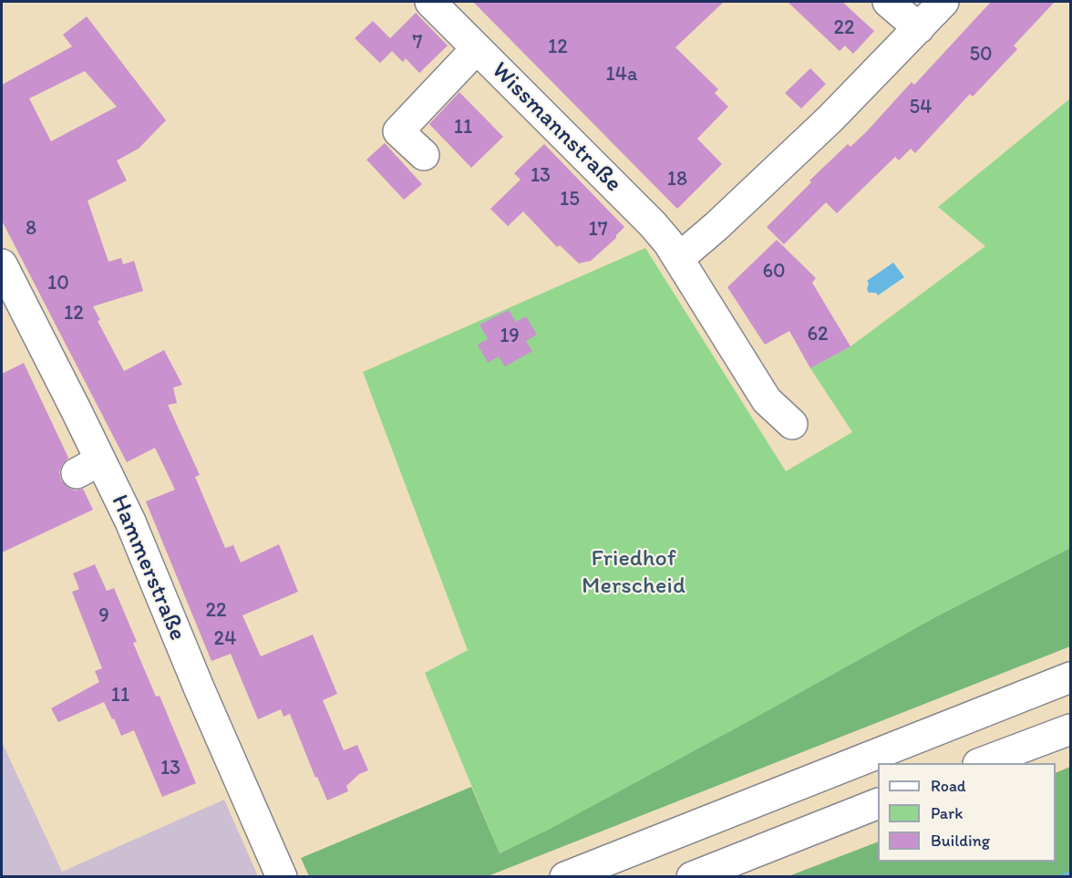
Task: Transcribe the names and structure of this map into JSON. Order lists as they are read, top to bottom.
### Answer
{
  "streets": {
    "main road": ["Wissmannstraße", "Hammerstraße"]
  },
  "parks": ["Friedhof Merscheid"],
  "house_numbers": [
    "22",
    "7",
    "12",
    "50",
    "14a",
    "54",
    "11",
    "13",
    "18",
    "15",
    "8",
    "17",
    "60",
    "10",
    "12",
    "62",
    "19",
    "22",
    "9",
    "24",
    "11",
    "13"
  ],
  "legend": ["Road", "Park", "Building"]
}
